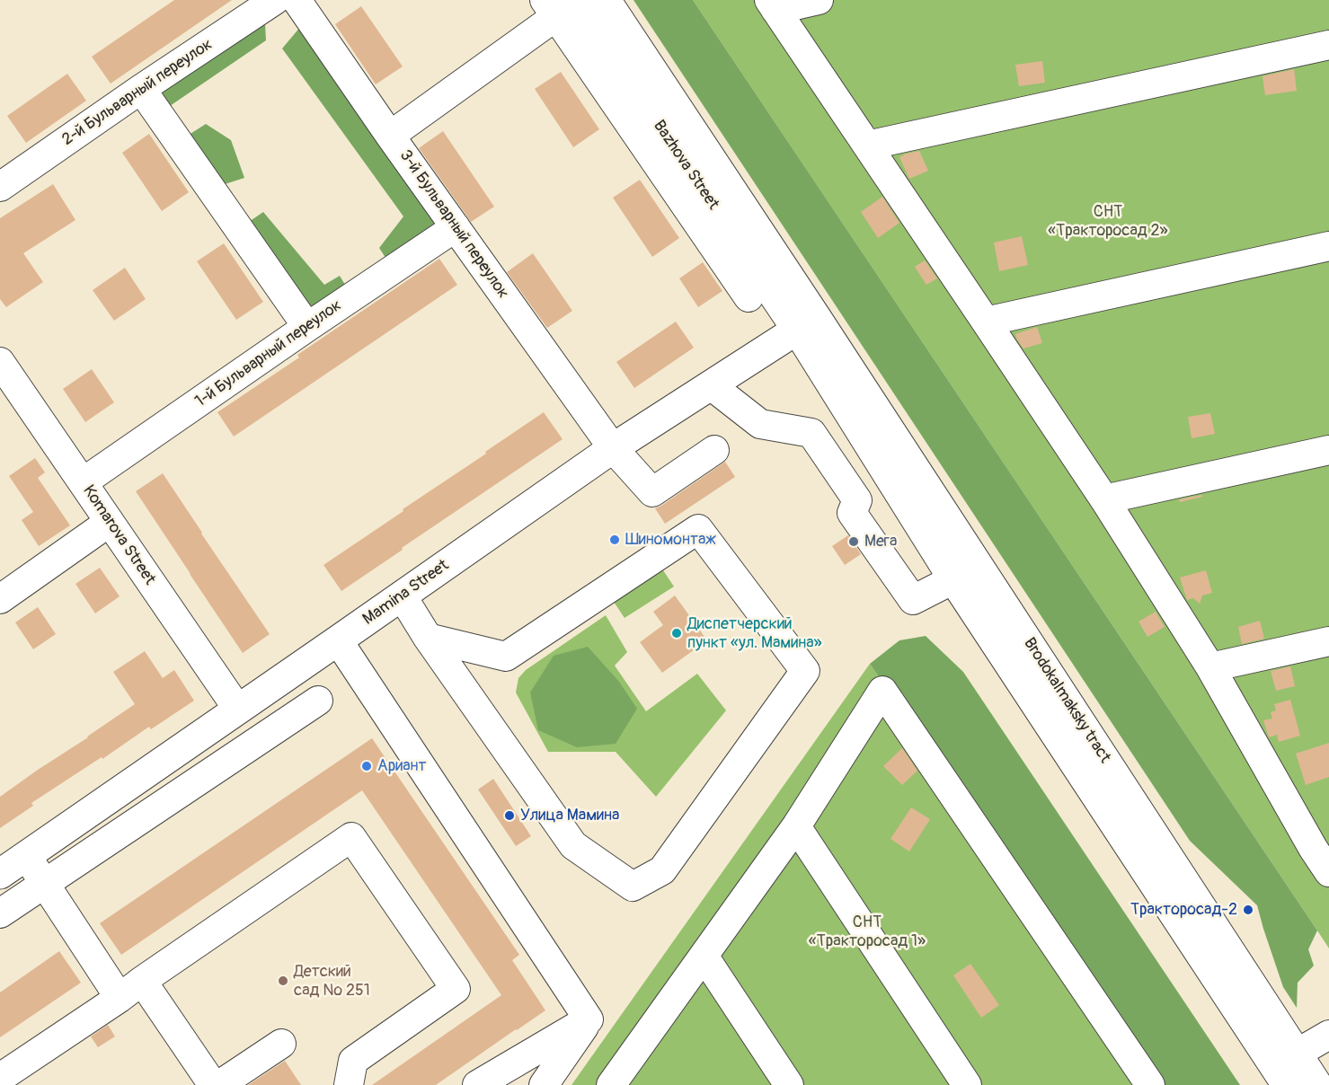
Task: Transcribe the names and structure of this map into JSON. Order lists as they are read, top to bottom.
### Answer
{
  "streets": {
    "main road": ["Bazhova Street", "Mamina Street", "Brodokalmaksky tract"],
    "street": [
      "2-й Бульварный переулок",
      "3-й Бульварный переулок",
      "1-й Бульварный переулок",
      "Komarova Street"
    ]
  },
  "crossings": [
    ["Bazhova Street", "Mamina Street"],
    ["Bazhova Street", "Brodokalmaksky tract"],
    ["3-й Бульварный переулок", "1-й Бульварный переулок"],
    ["3-й Бульварный переулок", "Mamina Street"],
    ["1-й Бульварный переулок", "Komarova Street"],
    ["Komarova Street", "Mamina Street"],
    ["Mamina Street", "Brodokalmaksky tract"]
  ],
  "parks": ["СНТ «Тракторосад 2»", "СНТ «Тракторосад 1»"],
  "places": [
    "Шиномонтаж",
    "Мега",
    "Диспетчерский пункт «ул. Мамина»",
    "Ариант",
    "Улица Мамина",
    "Тракторосад-2",
    "Детский сад № 251"
  ]
}
